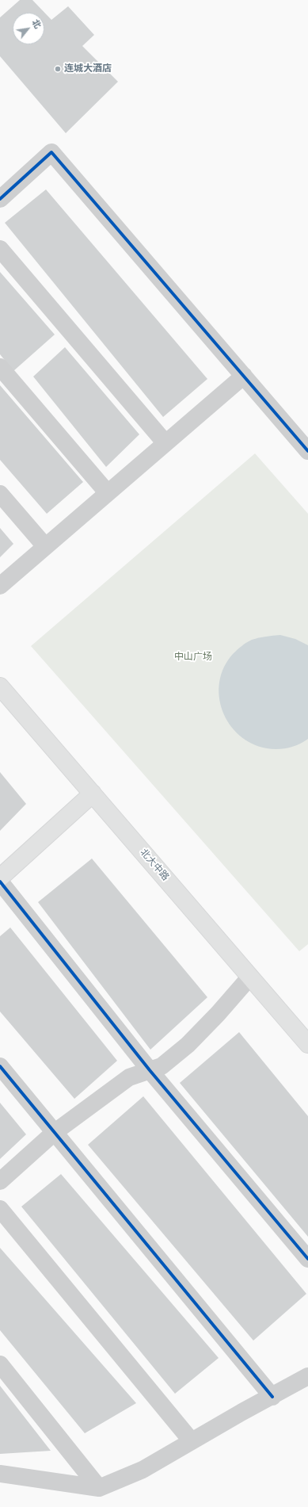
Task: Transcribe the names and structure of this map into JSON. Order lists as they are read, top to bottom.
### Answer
{
  "streets": {
    "main road": ["北大中路"]
  },
  "parks": ["中山广场"],
  "places": ["连城大酒店"],
  "north": "top right"
}
